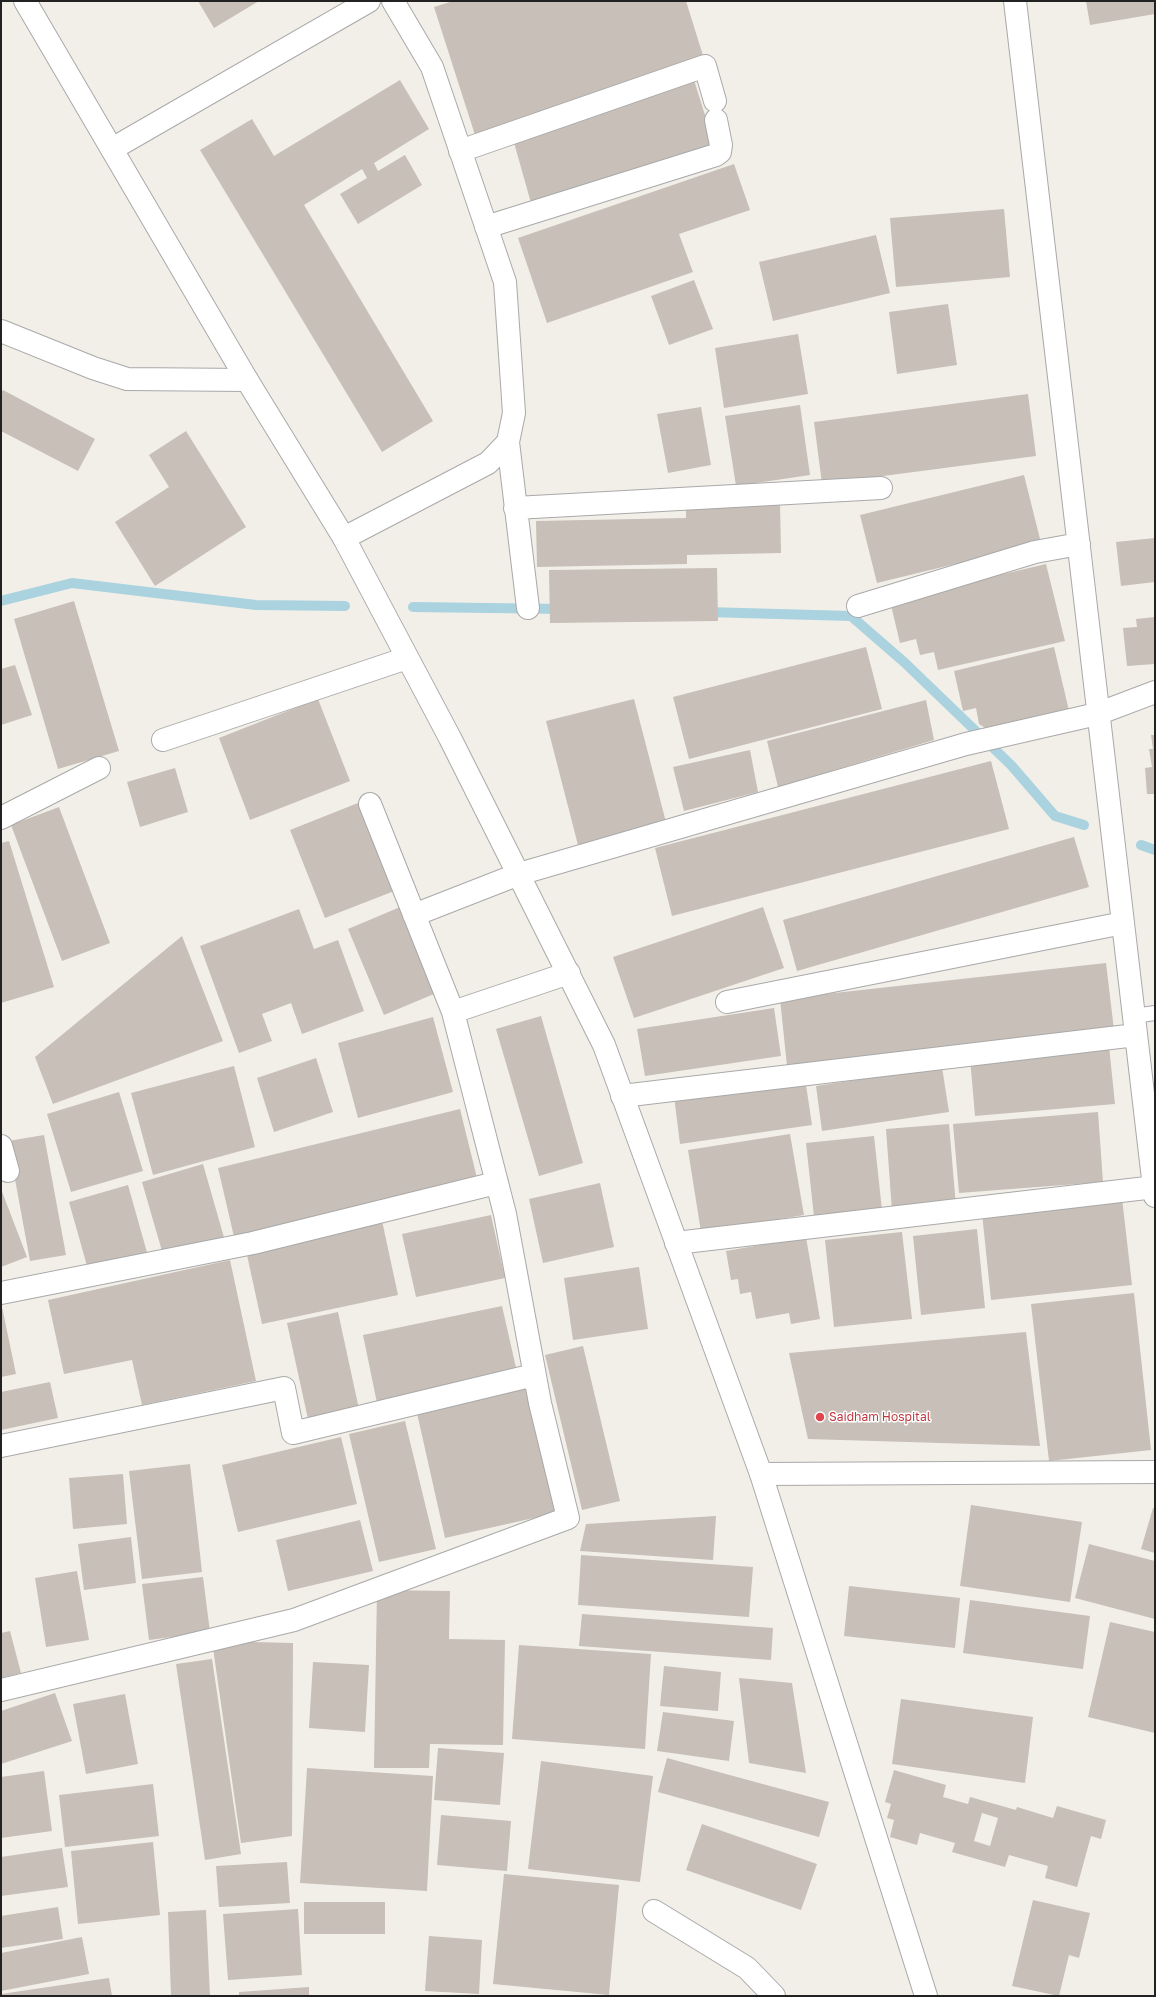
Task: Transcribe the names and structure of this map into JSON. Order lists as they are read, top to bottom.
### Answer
{
  "places": ["Saidham Hospital"]
}
